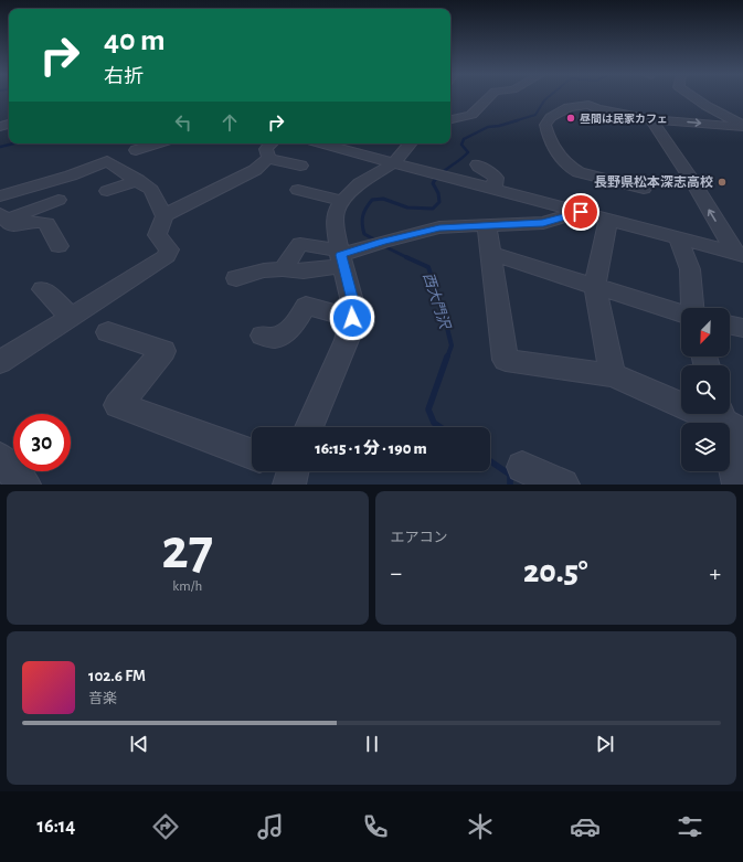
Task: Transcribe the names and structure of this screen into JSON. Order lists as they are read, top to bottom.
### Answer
{
  "water": ["西大門沢"],
  "places": ["昼間は民家カフェ", "長野県松本深志高校"],
  "north": "bottom left",
  "page": {
    "turn": ["40 m", "右折"],
    "limit": "30",
    "trip": "16:15 · 1 分 · 190 m",
    "tile": [
      ["27", "km/h"],
      "エアコン"
    ],
    "heat": ["−", "20.5°", "+"],
    "song": ["102.6 FM", "音楽"],
    "tabs": "16:14"
  }
}
